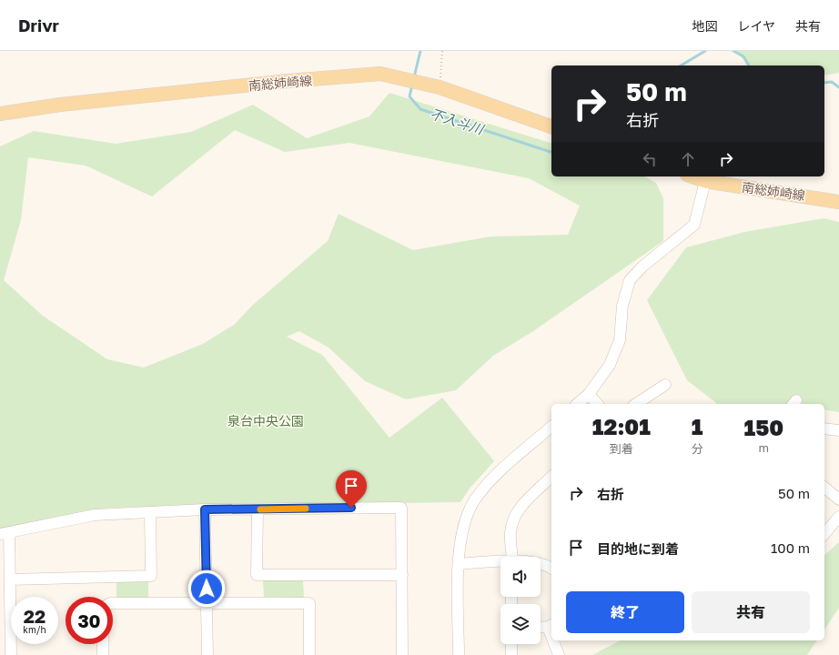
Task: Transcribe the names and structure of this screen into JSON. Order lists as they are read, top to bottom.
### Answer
{
  "streets": {
    "main road": ["南総姉崎線"]
  },
  "water": ["不入斗川"],
  "parks": ["泉台中央公園"],
  "page": {
    "header": "Drivr",
    "nav": ["地図", "レイヤ", "共有"],
    "turn": ["50 m", "右折"],
    "eta": [
      "12:01",
      "到着",
      "1",
      "分",
      "150",
      "m"
    ],
    "list": [
      {
        "name": "右折",
        "value": "50 m"
      },
      {
        "name": "目的地に到着",
        "value": "100 m"
      }
    ],
    "buttons": ["終了", "共有"],
    "speed": "22 km/h",
    "limit": "30"
  }
}
